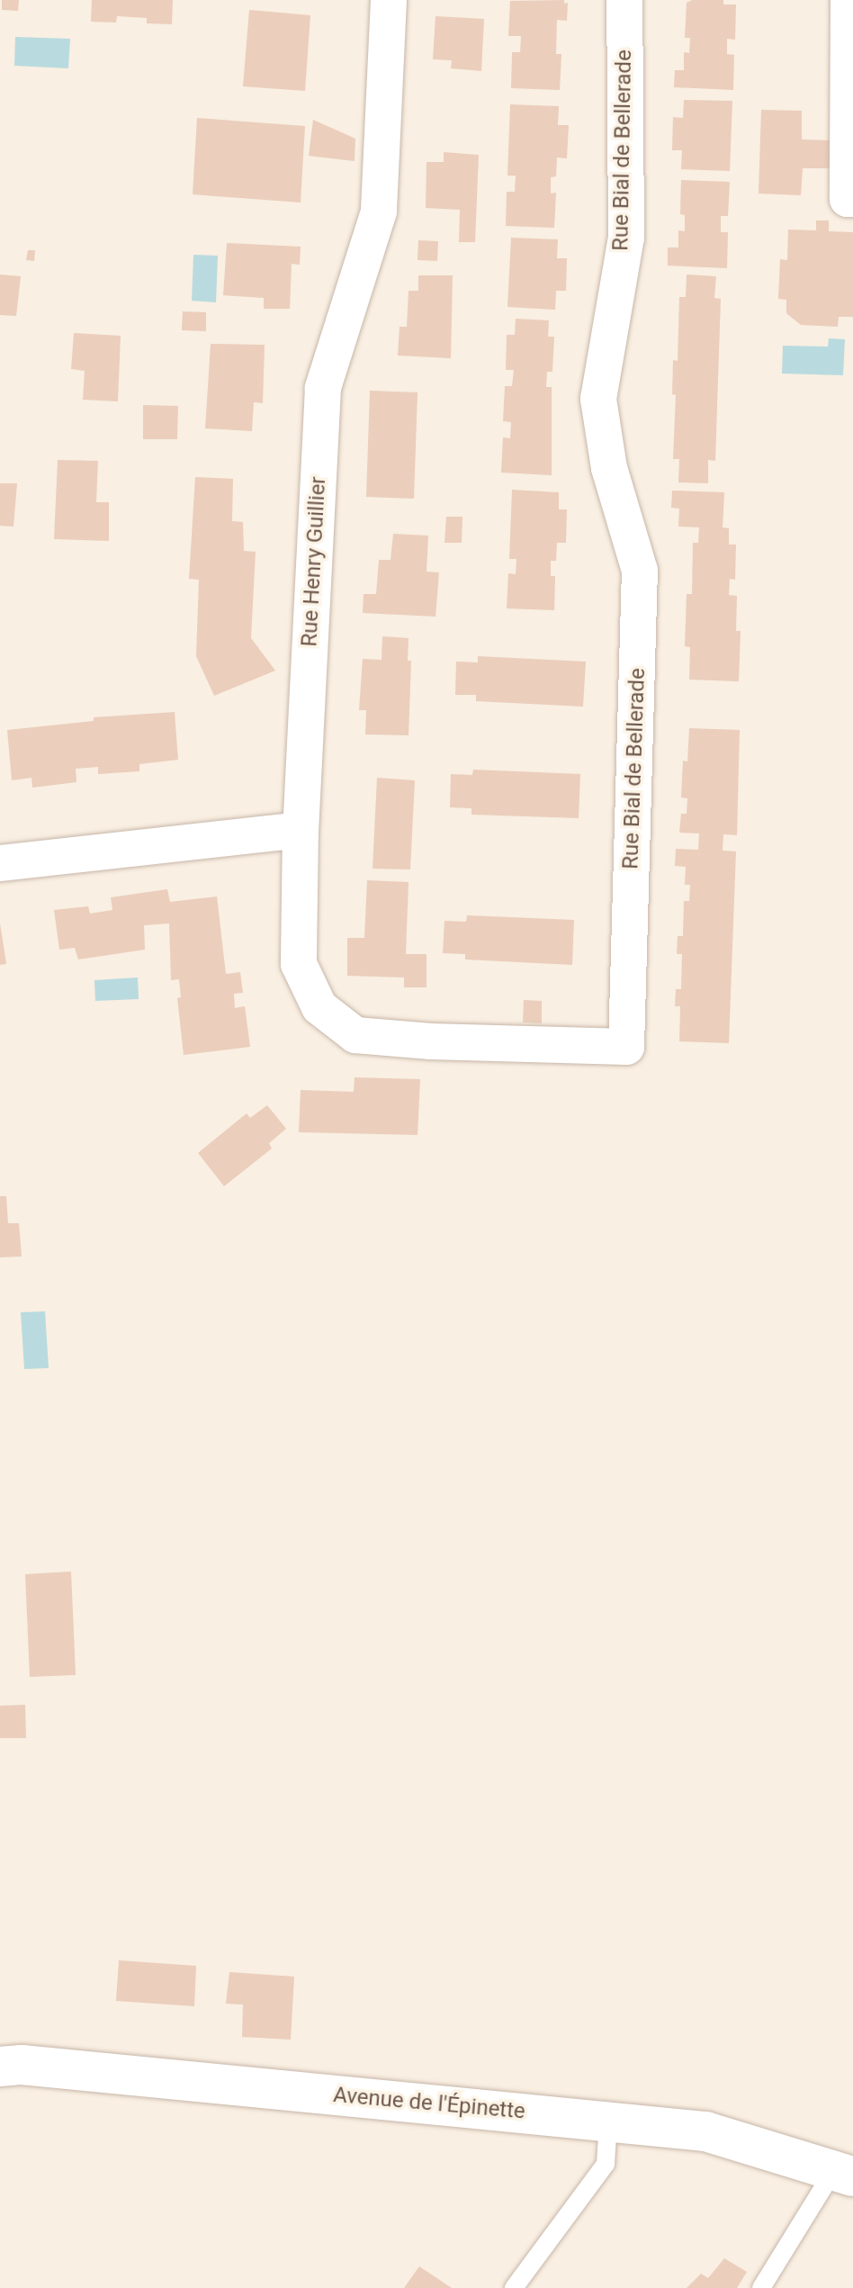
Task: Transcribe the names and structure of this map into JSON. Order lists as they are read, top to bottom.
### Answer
{
  "streets": {
    "street": ["Rue Bial de Bellerade", "Rue Henry Guillier", "Avenue de l'Épinette"]
  },
  "crossings": [
    ["Rue Bial de Bellerade", "Rue Henry Guillier"]
  ]
}
